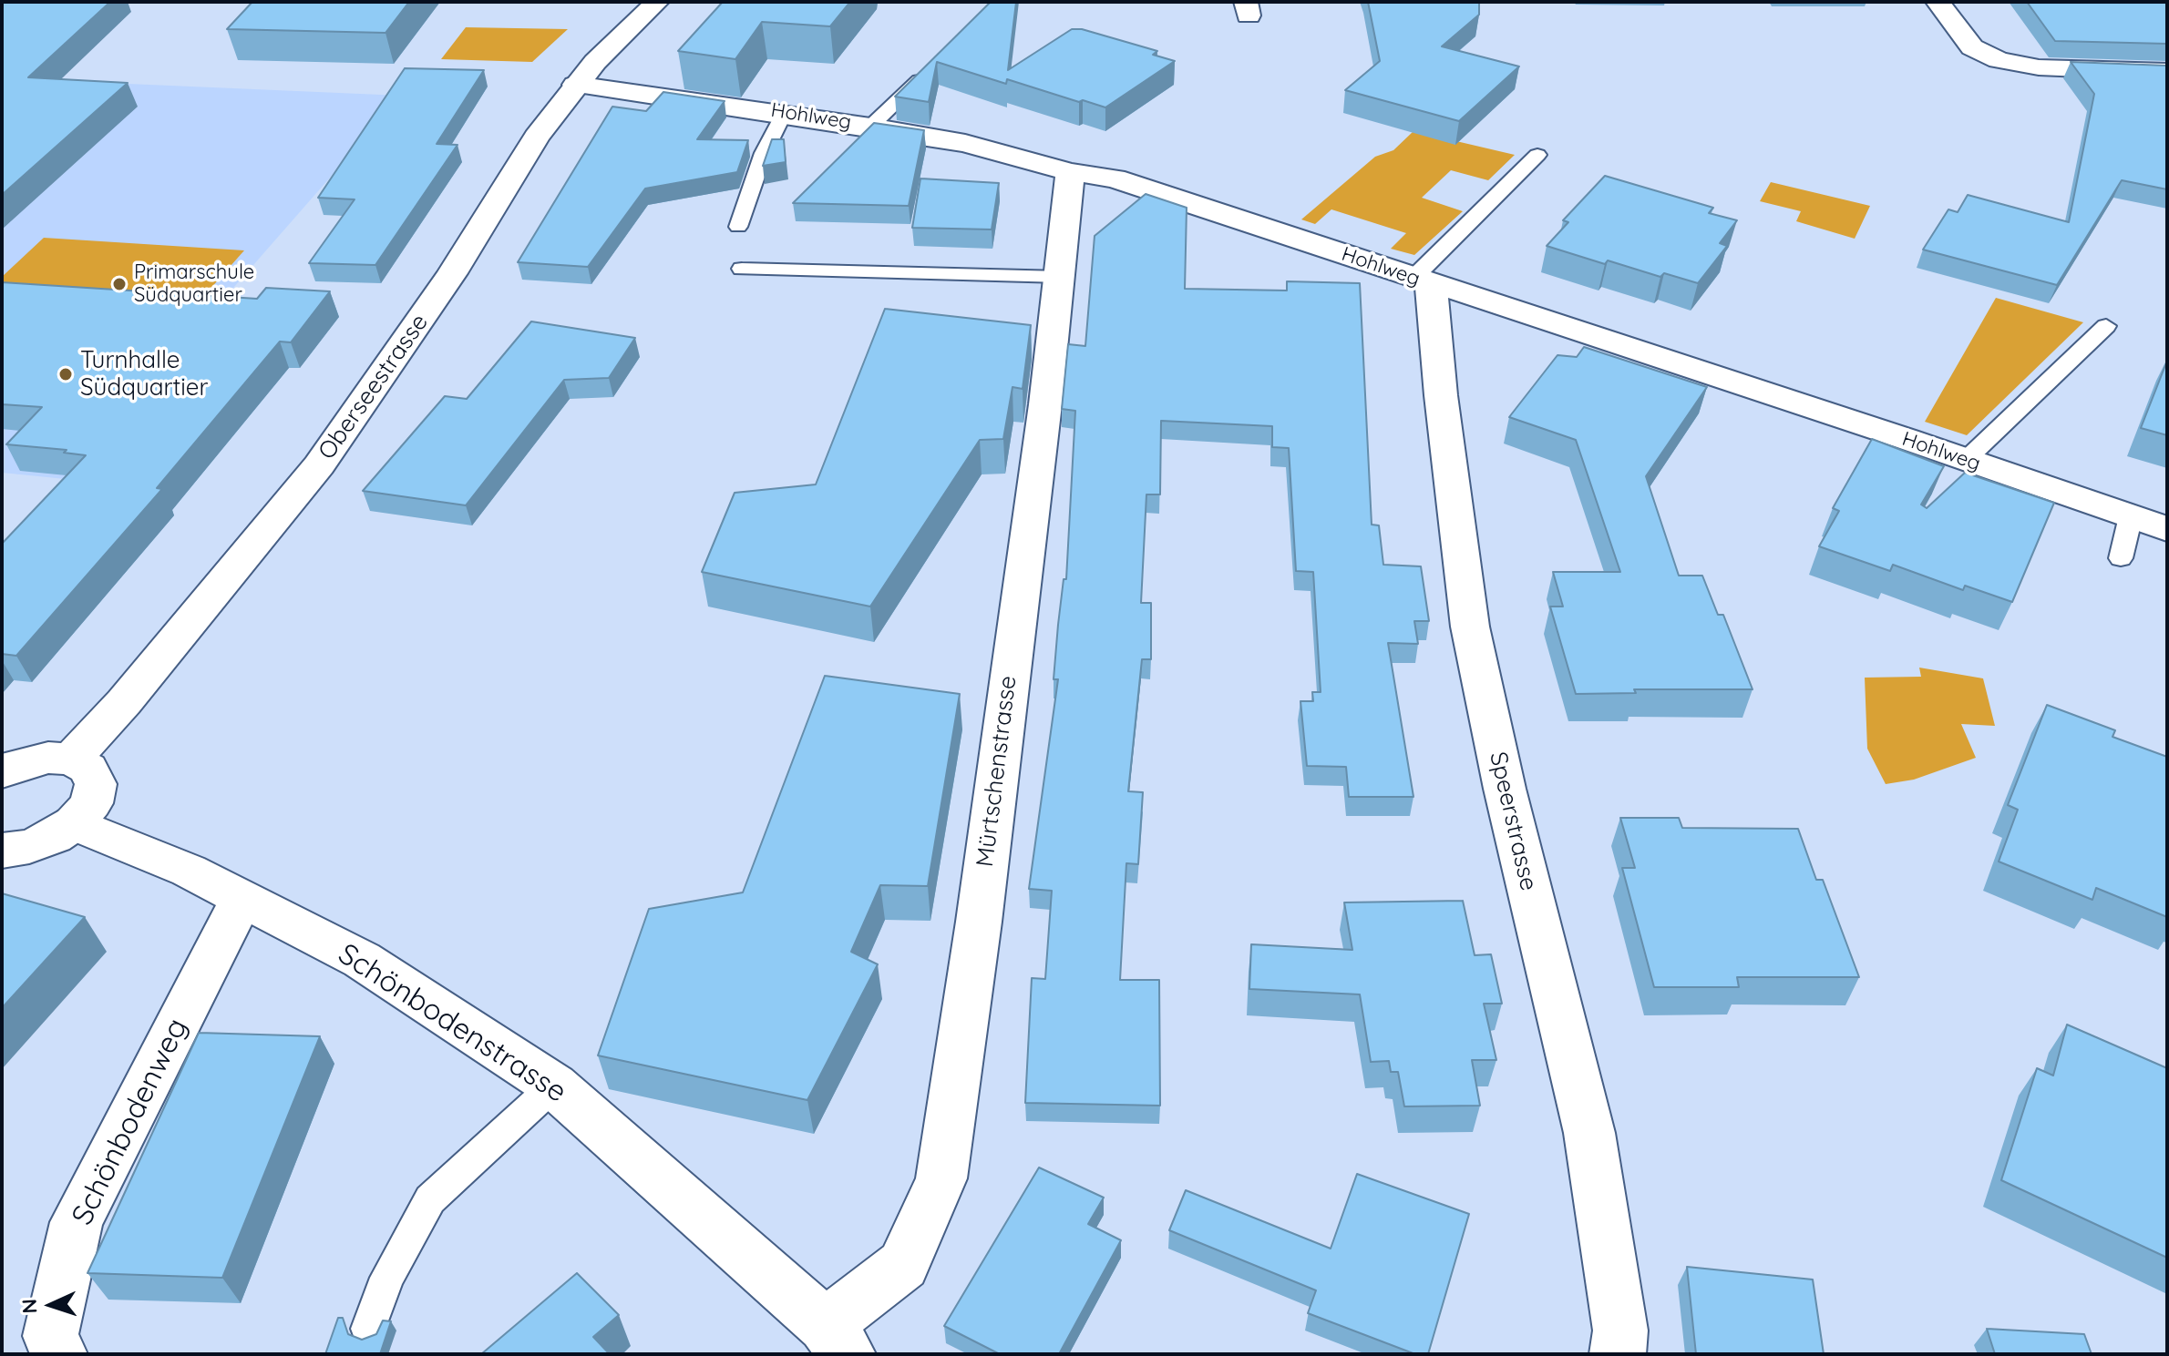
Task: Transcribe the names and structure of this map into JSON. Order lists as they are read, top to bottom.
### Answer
{
  "streets": {
    "street": [
      "Hohlweg",
      "Oberseestrasse",
      "Mürtschenstrasse",
      "Speerstrasse",
      "Schönbodenstrasse",
      "Schönbodenweg"
    ]
  },
  "crossings": [
    ["Hohlweg", "Oberseestrasse"],
    ["Hohlweg", "Mürtschenstrasse"],
    ["Hohlweg", "Speerstrasse"],
    ["Mürtschenstrasse", "Schönbodenstrasse"],
    ["Schönbodenstrasse", "Schönbodenweg"]
  ],
  "places": ["Primarschule Südquartier", "Turnhalle Südquartier"],
  "north": "left"
}
